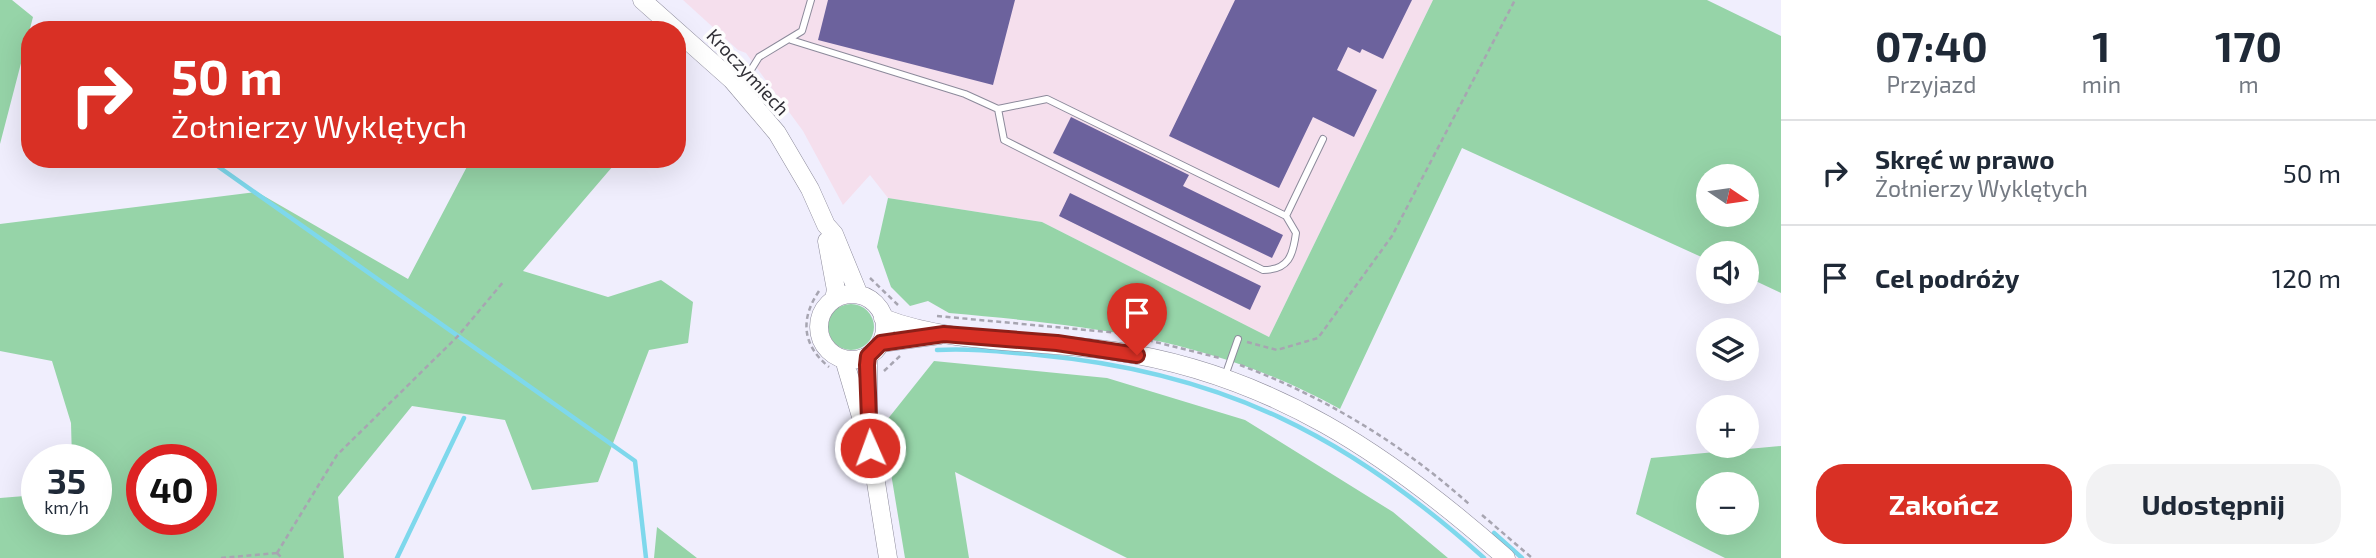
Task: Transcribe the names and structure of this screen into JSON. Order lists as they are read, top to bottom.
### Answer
{
  "streets": {
    "main road": ["Kroczymiech"]
  },
  "north": "right",
  "page": {
    "eta": [
      "07:40",
      "Przyjazd",
      "1",
      "min",
      "170",
      "m"
    ],
    "turn": ["50 m", "Żołnierzy Wyklętych"],
    "list": [
      {
        "name": "Skręć w prawo",
        "note": "Żołnierzy Wyklętych",
        "value": "50 m"
      },
      {
        "name": "Cel podróży",
        "value": "120 m"
      }
    ],
    "map_buttons": ["+", "−"],
    "speed": "35 km/h",
    "limit": "40",
    "buttons": ["Zakończ", "Udostępnij"]
  }
}
